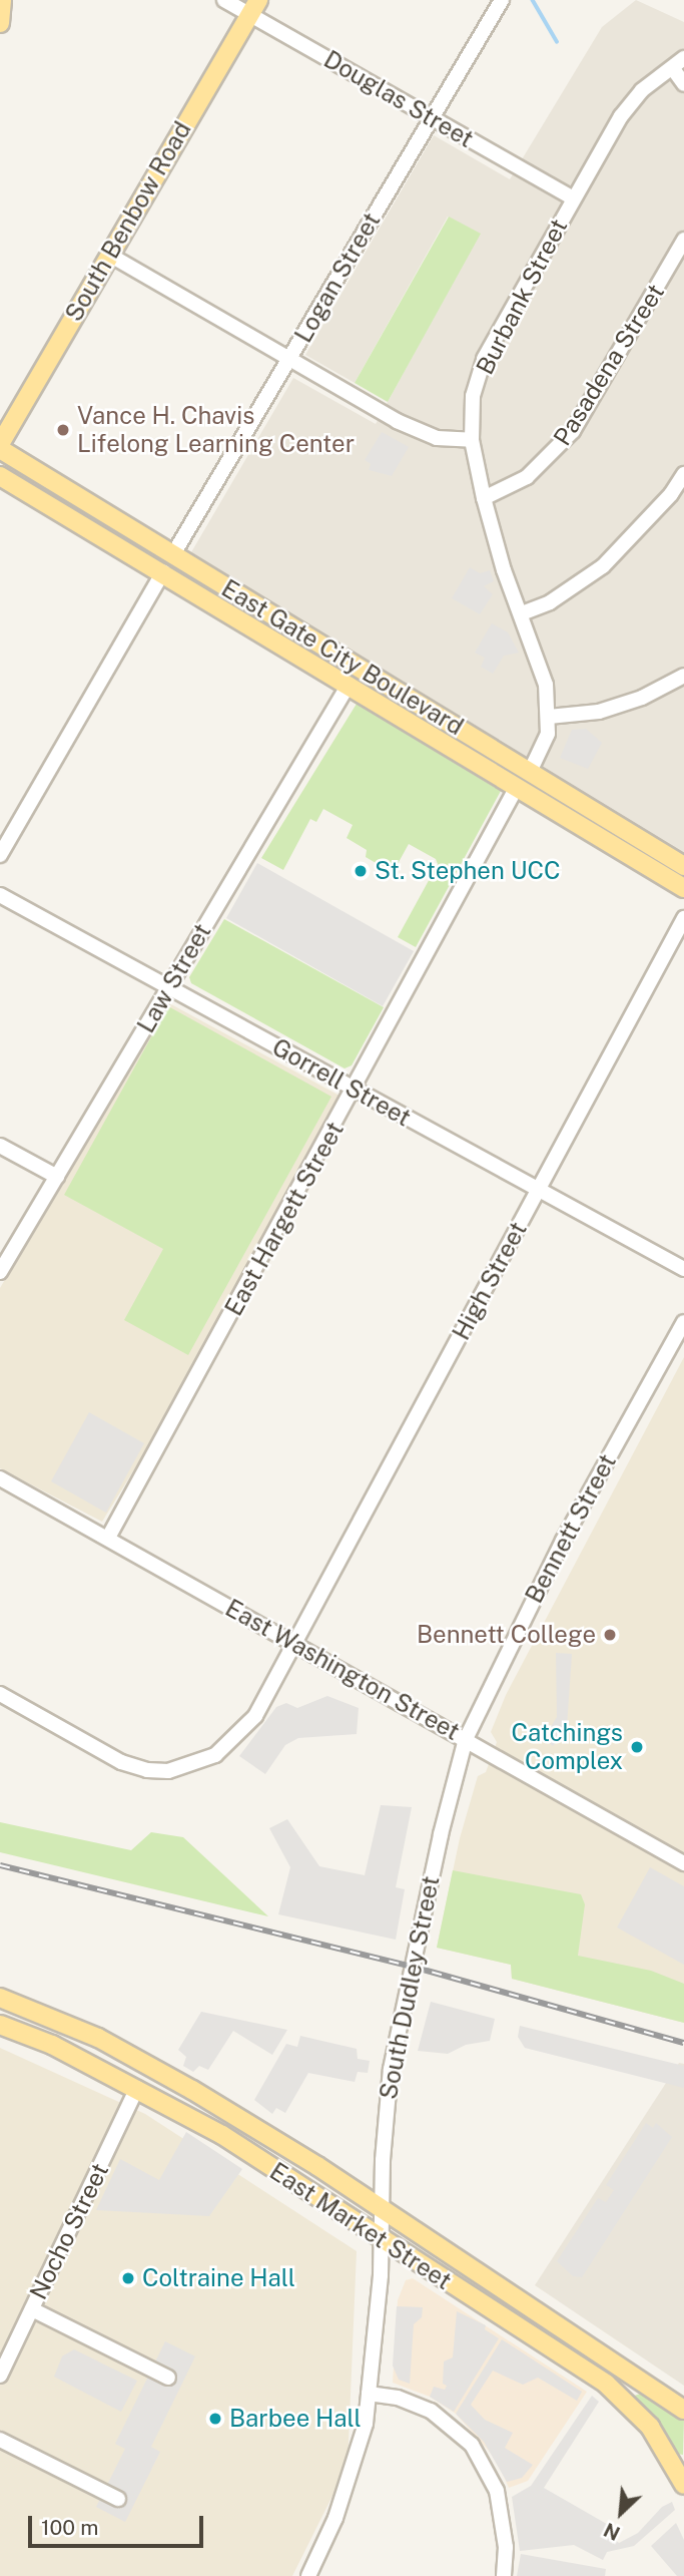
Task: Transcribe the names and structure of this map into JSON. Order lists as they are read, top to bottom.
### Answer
{
  "streets": {
    "main road": ["South Benbow Road", "East Gate City Boulevard", "East Market Street"],
    "street": [
      "Douglas Street",
      "Logan Street",
      "Burbank Street",
      "Pasadena Street",
      "Law Street",
      "Gorrell Street",
      "East Hargett Street",
      "High Street",
      "Bennett Street",
      "East Washington Street",
      "South Dudley Street",
      "Nocho Street"
    ]
  },
  "crossings": [
    ["Douglas Street", "South Benbow Road"],
    ["Douglas Street", "Logan Street"],
    ["Douglas Street", "Burbank Street"],
    ["South Benbow Road", "East Gate City Boulevard"],
    ["Logan Street", "East Gate City Boulevard"],
    ["Burbank Street", "Pasadena Street"],
    ["Burbank Street", "East Gate City Boulevard"],
    ["East Gate City Boulevard", "Law Street"],
    ["East Gate City Boulevard", "East Hargett Street"],
    ["Law Street", "Gorrell Street"],
    ["Gorrell Street", "East Hargett Street"],
    ["Gorrell Street", "High Street"],
    ["East Hargett Street", "East Washington Street"],
    ["High Street", "East Washington Street"],
    ["Bennett Street", "East Washington Street"],
    ["Bennett Street", "South Dudley Street"],
    ["East Washington Street", "South Dudley Street"],
    ["South Dudley Street", "East Market Street"],
    ["East Market Street", "Nocho Street"]
  ],
  "places": [
    "Vance H. Chavis Lifelong Learning Center",
    "St. Stephen UCC",
    "Bennett College",
    "Catchings Complex",
    "Coltraine Hall",
    "Barbee Hall"
  ],
  "scale_bar": "100 m",
  "north": "bottom left"
}
